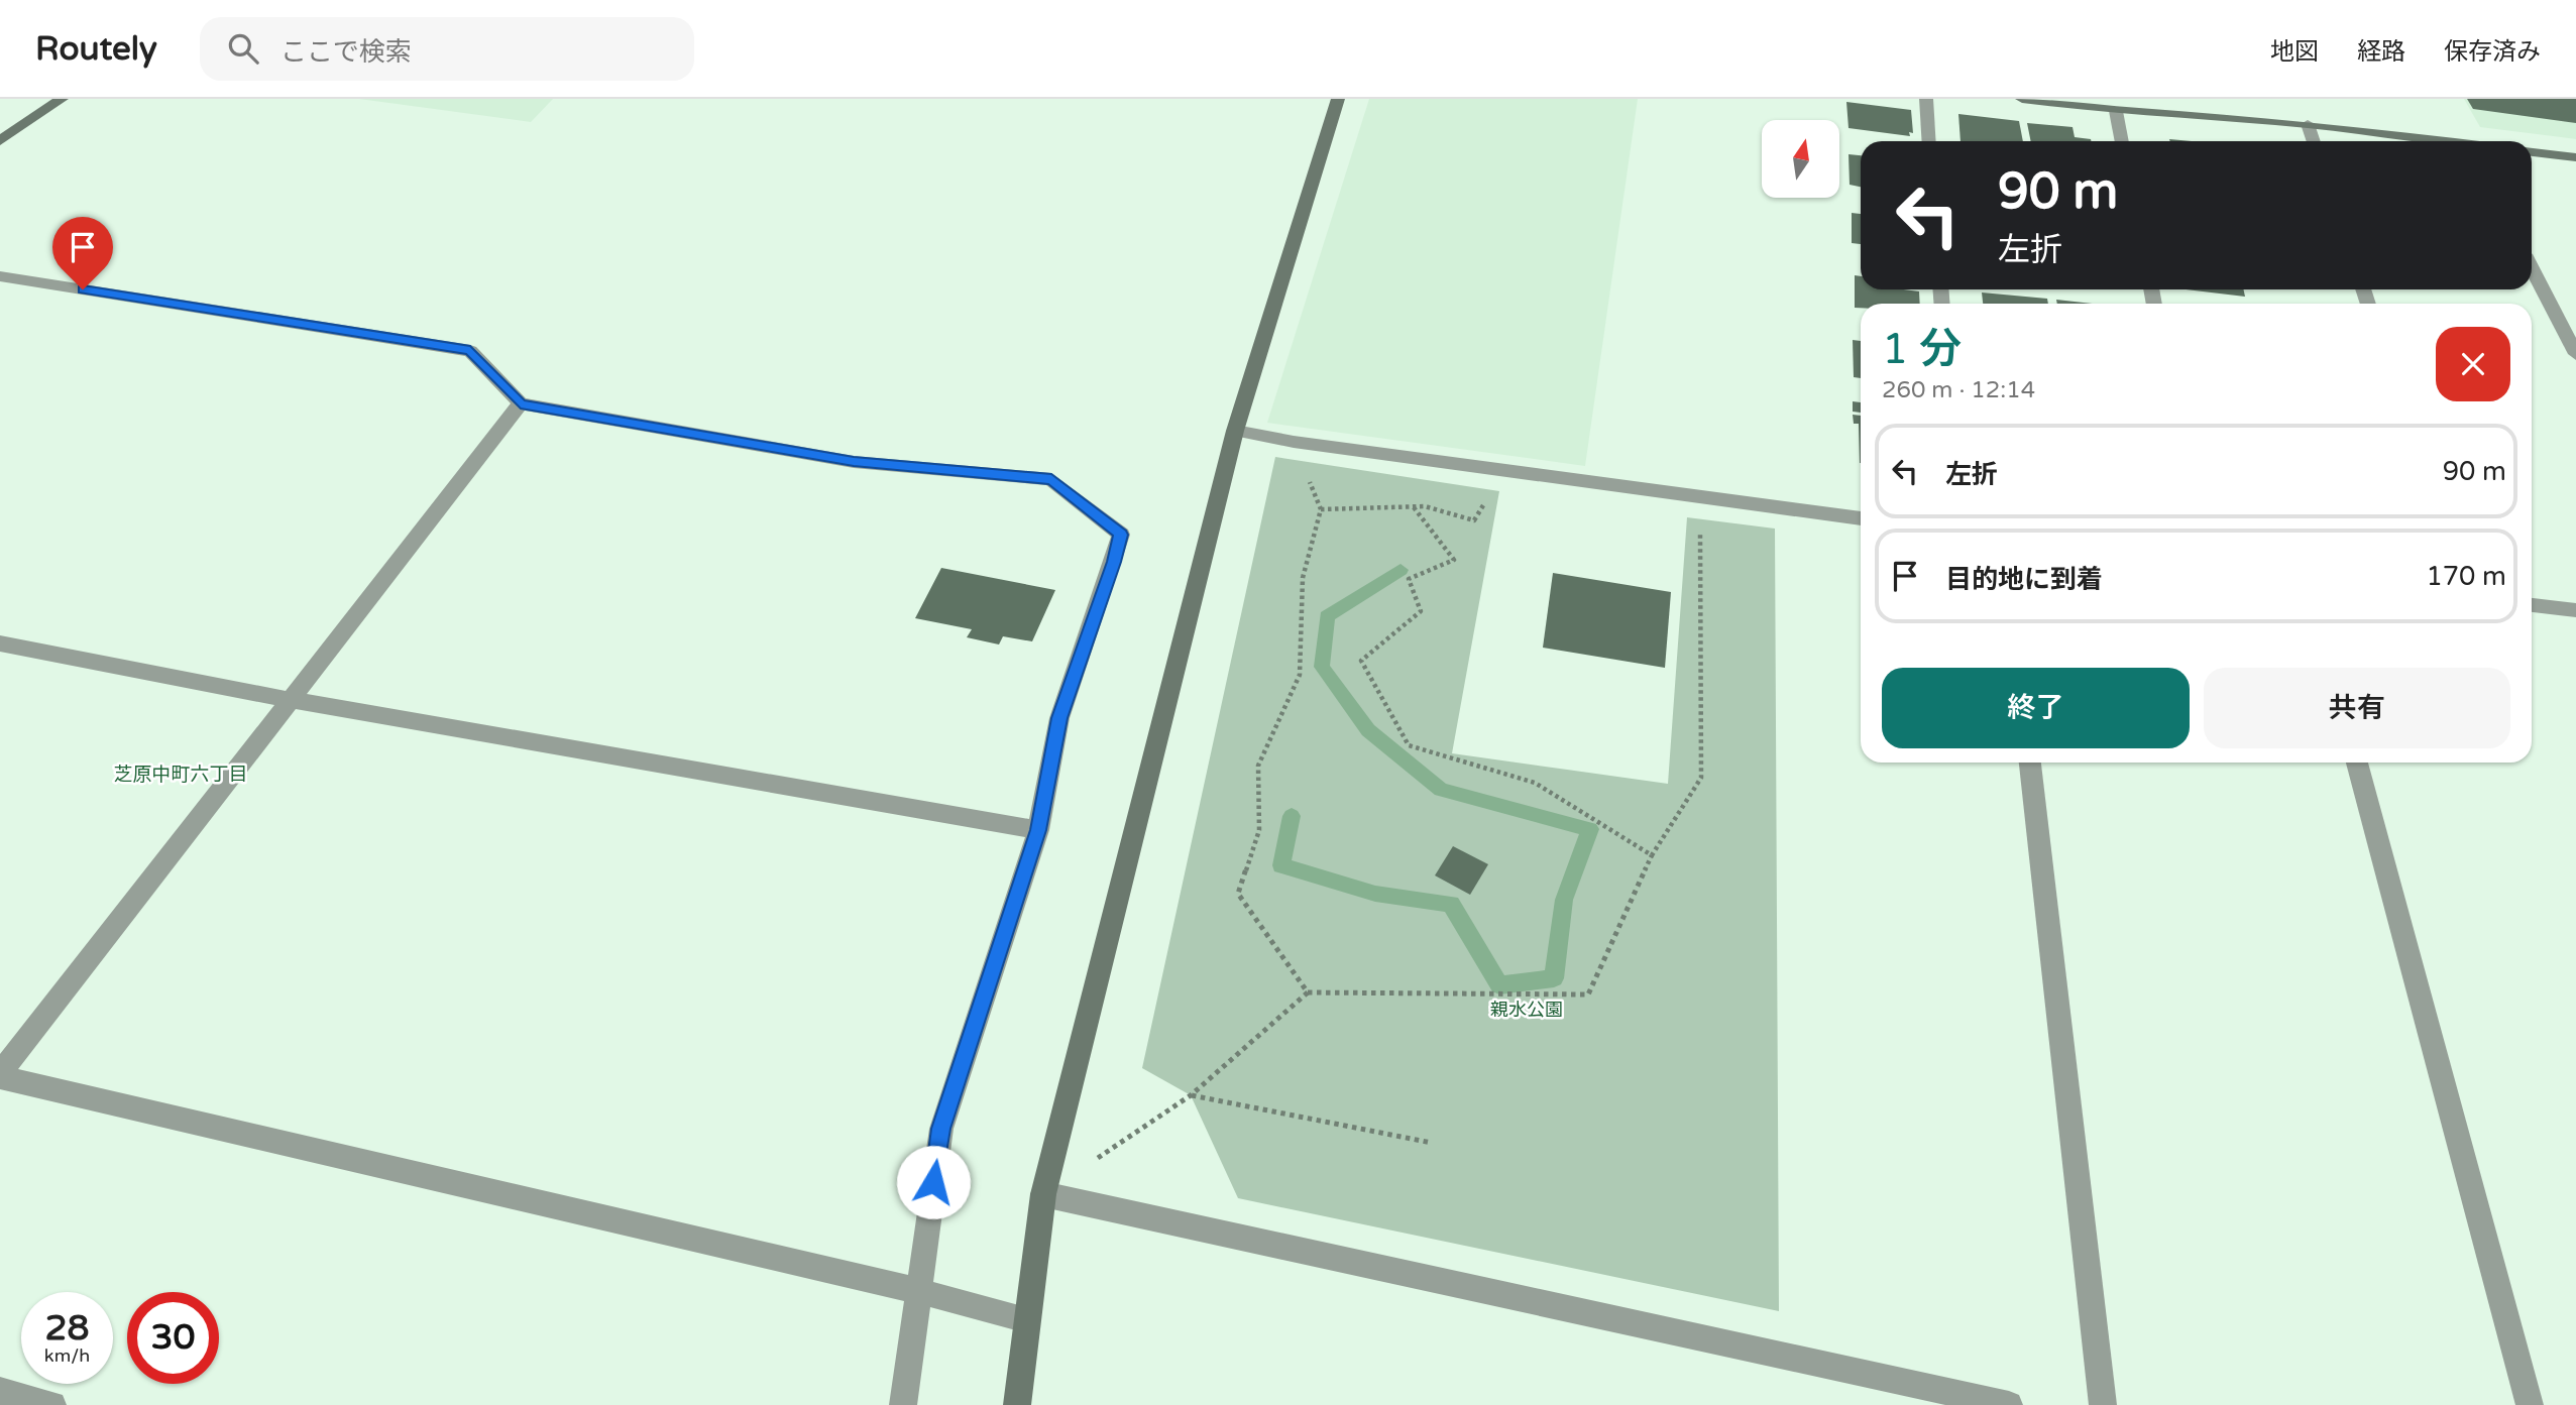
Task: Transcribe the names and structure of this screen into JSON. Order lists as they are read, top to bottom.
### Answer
{
  "districts": ["芝原中町六丁目"],
  "parks": ["親水公園"],
  "north": "top",
  "page": {
    "header": "Routely",
    "search": "ここで検索",
    "nav": ["地図", "経路", "保存済み"],
    "turn": ["90 m", "左折"],
    "heading": ["1 分", "260 m · 12:14"],
    "list": [
      {
        "name": "左折",
        "value": "90 m"
      },
      {
        "name": "目的地に到着",
        "value": "170 m"
      }
    ],
    "buttons": ["終了", "共有"],
    "speed": "28 km/h",
    "limit": "30"
  }
}
